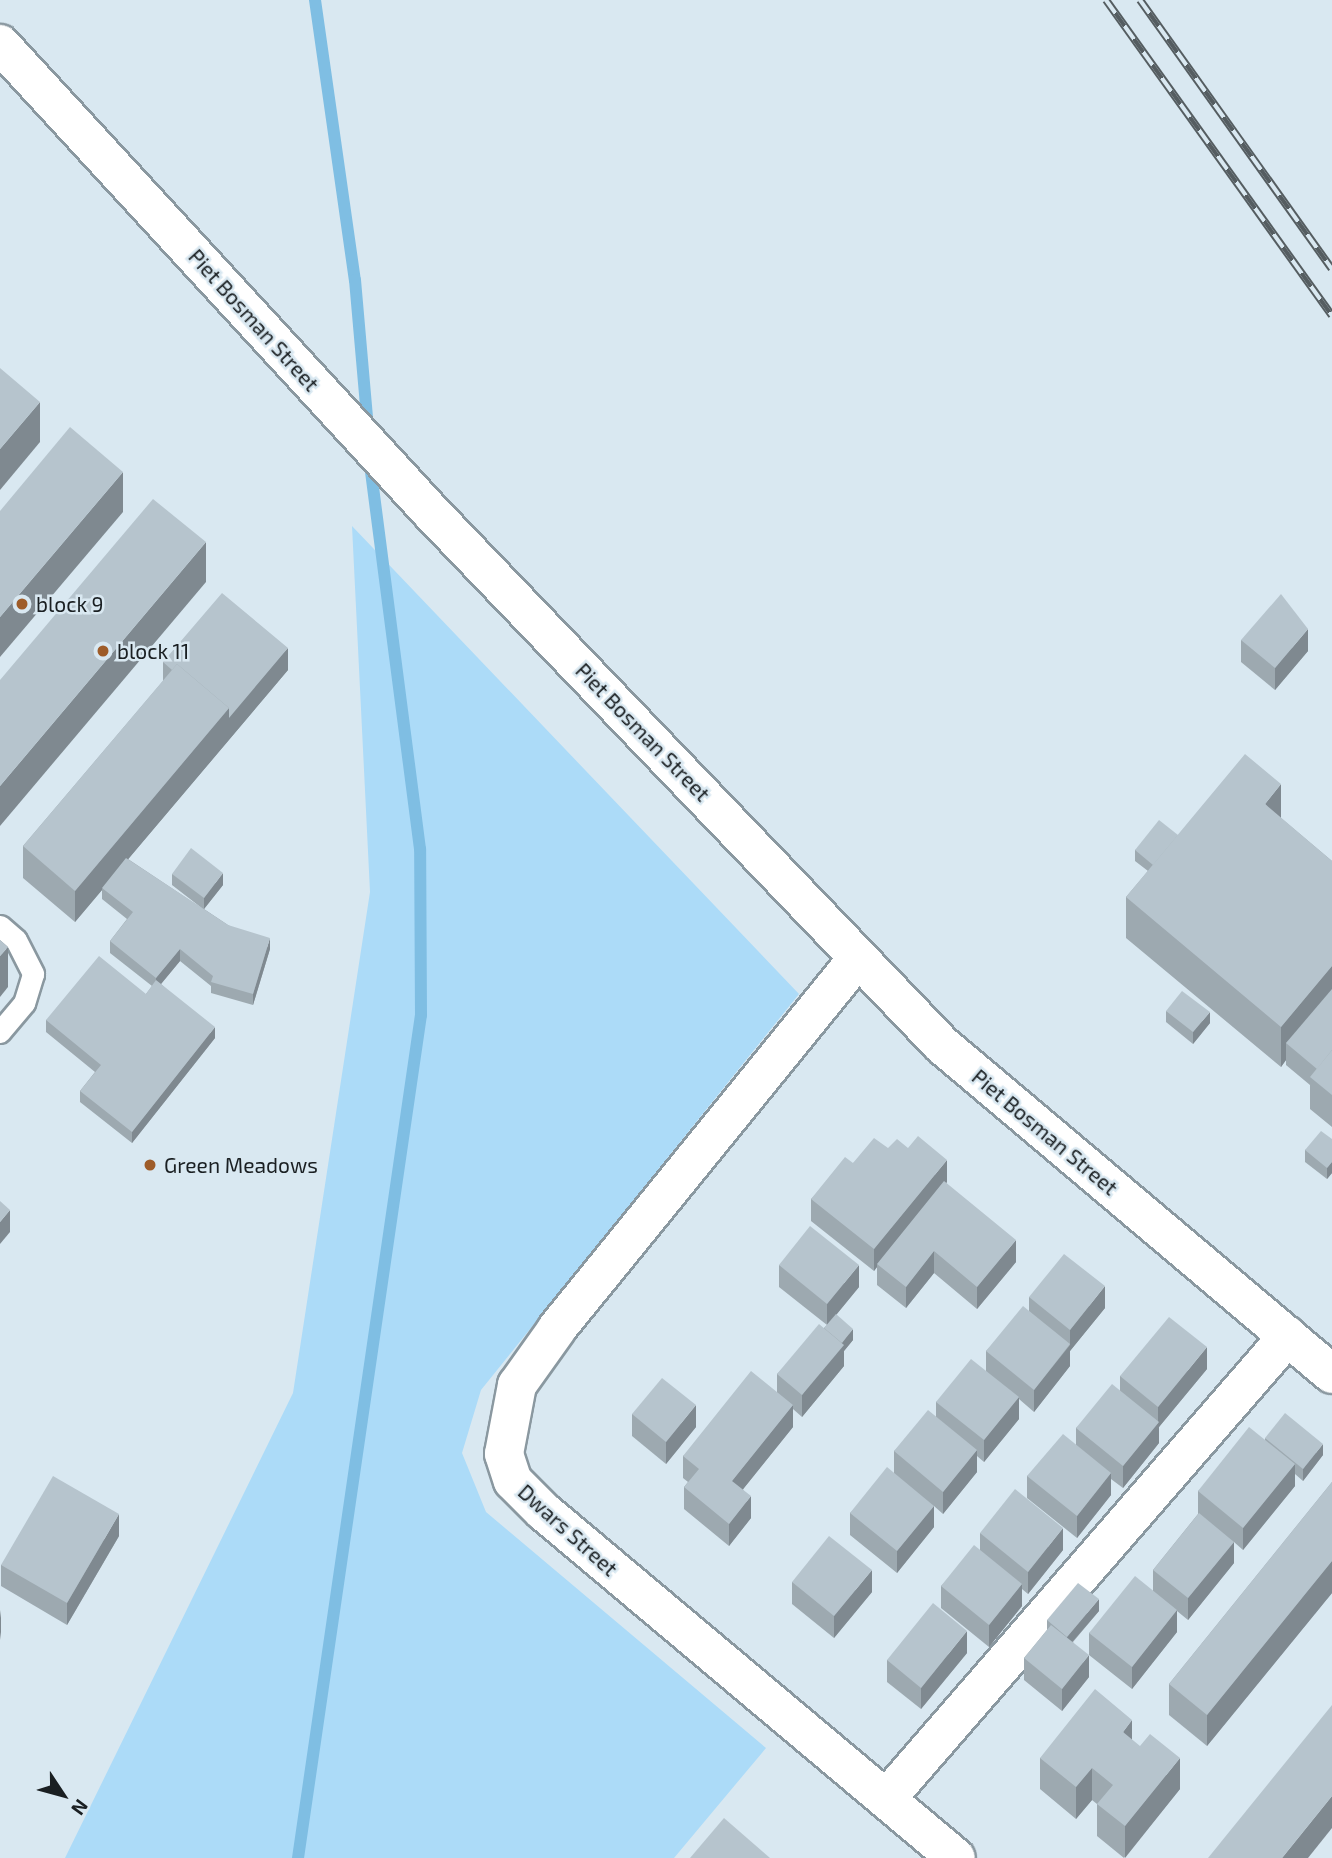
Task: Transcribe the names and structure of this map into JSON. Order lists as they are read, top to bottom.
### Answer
{
  "streets": {
    "street": ["Piet Bosman Street", "Dwars Street"]
  },
  "crossings": [
    ["Piet Bosman Street", "Dwars Street"]
  ],
  "places": ["block 9", "block 11", "Green Meadows"],
  "north": "bottom right"
}
